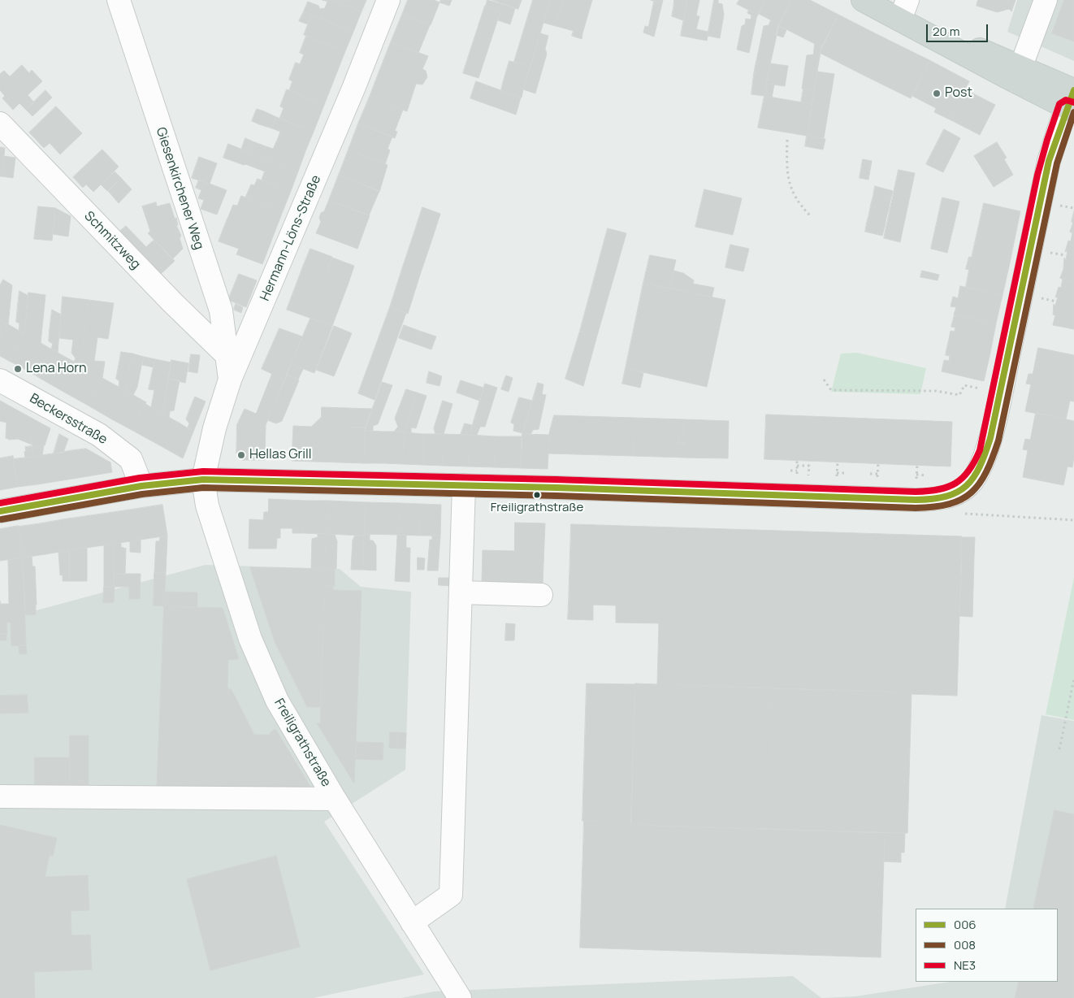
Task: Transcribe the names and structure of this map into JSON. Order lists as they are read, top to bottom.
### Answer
{
  "streets": {
    "street": [
      "Giesenkirchener Weg",
      "Hermann-Löns-Straße",
      "Schmitzweg",
      "Beckersstraße",
      "Freiligrathstraße"
    ]
  },
  "crossings": [
    ["Giesenkirchener Weg", "Hermann-Löns-Straße"],
    ["Giesenkirchener Weg", "Schmitzweg"],
    ["Hermann-Löns-Straße", "Freiligrathstraße"]
  ],
  "places": [
    "Post",
    "Lena Horn",
    "Hellas Grill",
    "Freiligrathstraße"
  ],
  "lines": ["transit line 006", "transit line NE3", "transit line 008"],
  "legend": ["006", "008", "NE3"],
  "scale_bar": "20 m"
}
